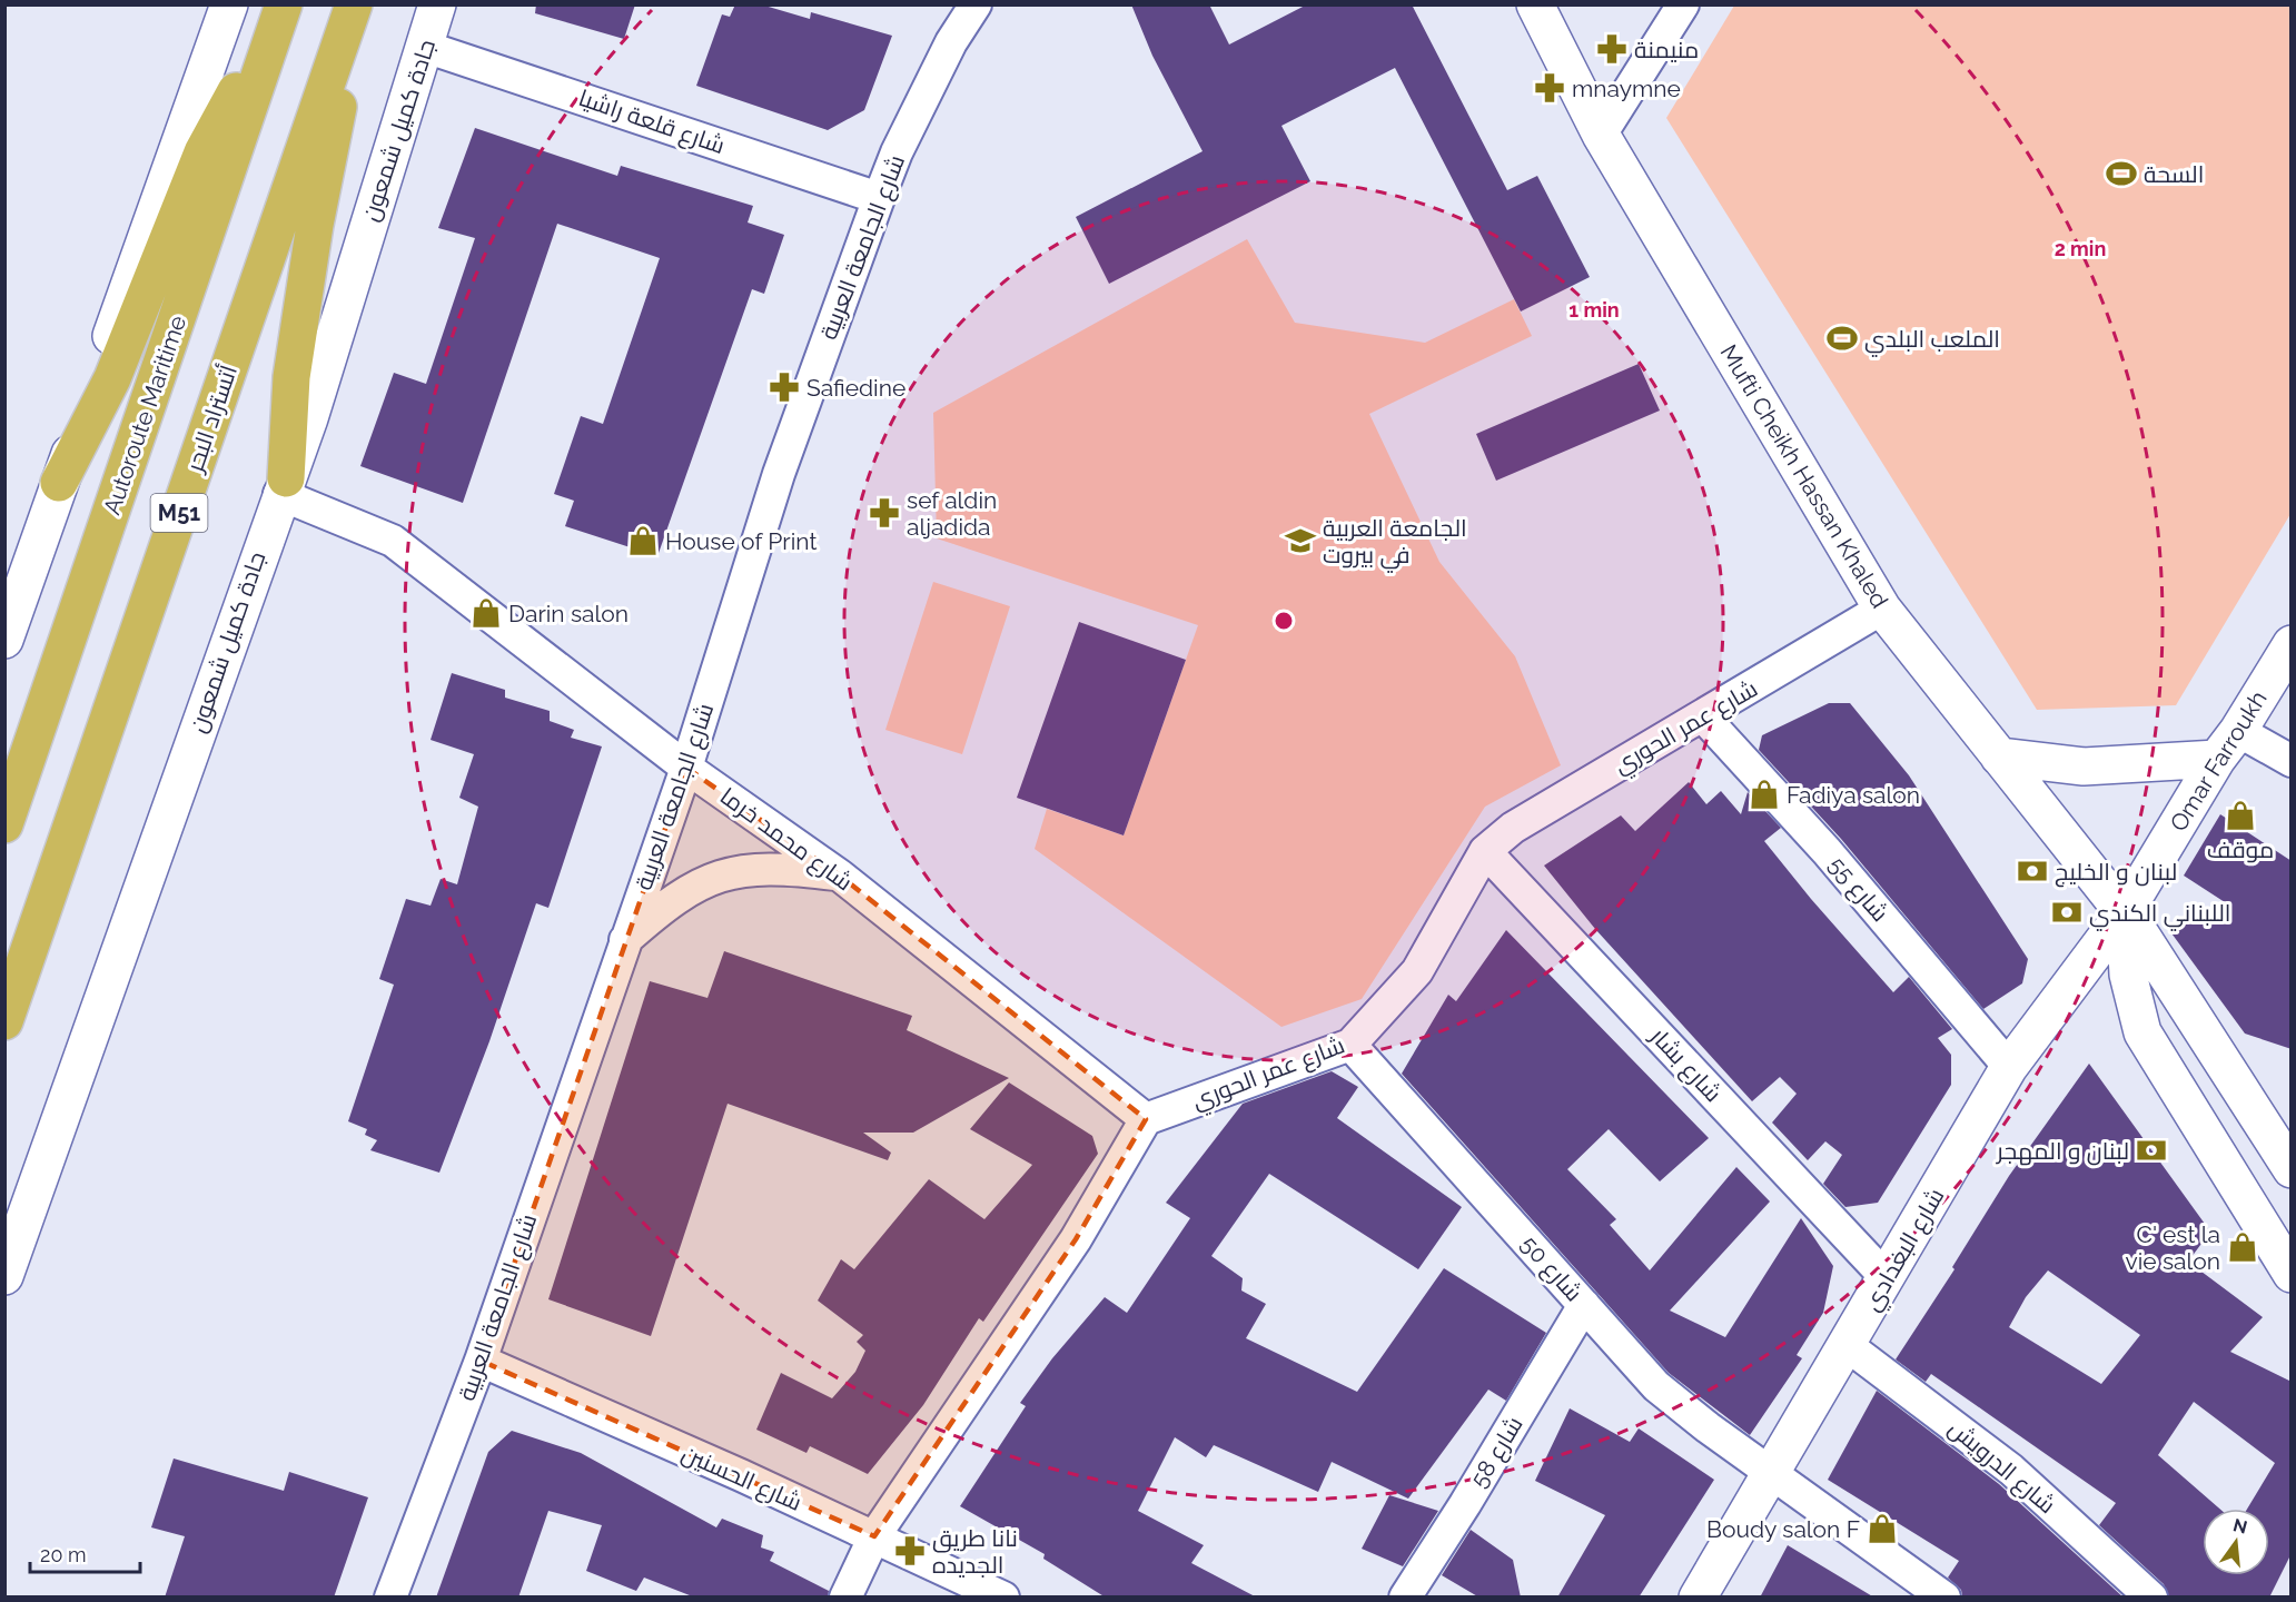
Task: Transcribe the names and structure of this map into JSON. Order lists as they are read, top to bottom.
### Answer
{
  "streets": {
    "highway": ["Autoroute Maritime", "أتستراد البحر", "M51"],
    "main road": [
      "جادة كميل شمعون",
      "Mufti Cheikh Hassan Khaled",
      "Omar Farroukh",
      "شارع البغدادي"
    ],
    "street": [
      "شارع قلعة راشيا",
      "شارع الجامعة العربية",
      "شارع عمر الحوري",
      "شارع محمد خرما",
      "شارع 55",
      "شارع بشار",
      "شارع 50",
      "شارع 58",
      "شارع الدرويش",
      "شارع الحسنين"
    ]
  },
  "crossings": [
    ["شارع قلعة راشيا", "جادة كميل شمعون"],
    ["شارع قلعة راشيا", "شارع الجامعة العربية"],
    ["جادة كميل شمعون", "شارع محمد خرما"],
    ["شارع الجامعة العربية", "شارع محمد خرما"],
    ["شارع الجامعة العربية", "شارع الحسنين"],
    ["Mufti Cheikh Hassan Khaled", "شارع عمر الحوري"],
    ["Mufti Cheikh Hassan Khaled", "Omar Farroukh"],
    ["Mufti Cheikh Hassan Khaled", "شارع البغدادي"],
    ["شارع عمر الحوري", "شارع محمد خرما"],
    ["شارع عمر الحوري", "شارع 55"],
    ["شارع عمر الحوري", "شارع بشار"],
    ["شارع عمر الحوري", "شارع 50"],
    ["Omar Farroukh", "شارع البغدادي"],
    ["شارع 55", "شارع البغدادي"],
    ["شارع بشار", "شارع البغدادي"],
    ["شارع البغدادي", "شارع 50"],
    ["شارع البغدادي", "شارع الدرويش"],
    ["شارع 50", "شارع 58"]
  ],
  "places": {
    "pharmacy": [
      "منيمنة",
      "mnaymne",
      "Safiedine",
      "sef aldin aljadida",
      "نانا طريق الجديده"
    ],
    "sports": ["السحة", "الملعب البلدي"],
    "shop": [
      "House of Print",
      "Darin salon",
      "Fadiya salon",
      "موقف",
      "C' est la vie salon",
      "Boudy salon F"
    ],
    "school or university": ["الجامعة العربية في بيروت"],
    "bank": ["لبنان و الخليج", "اللبناني الكندي", "لبنان و المهجر"]
  },
  "scale_bar": "20 m",
  "north": "top",
  "rings": ["2 min", "1 min"]
}
